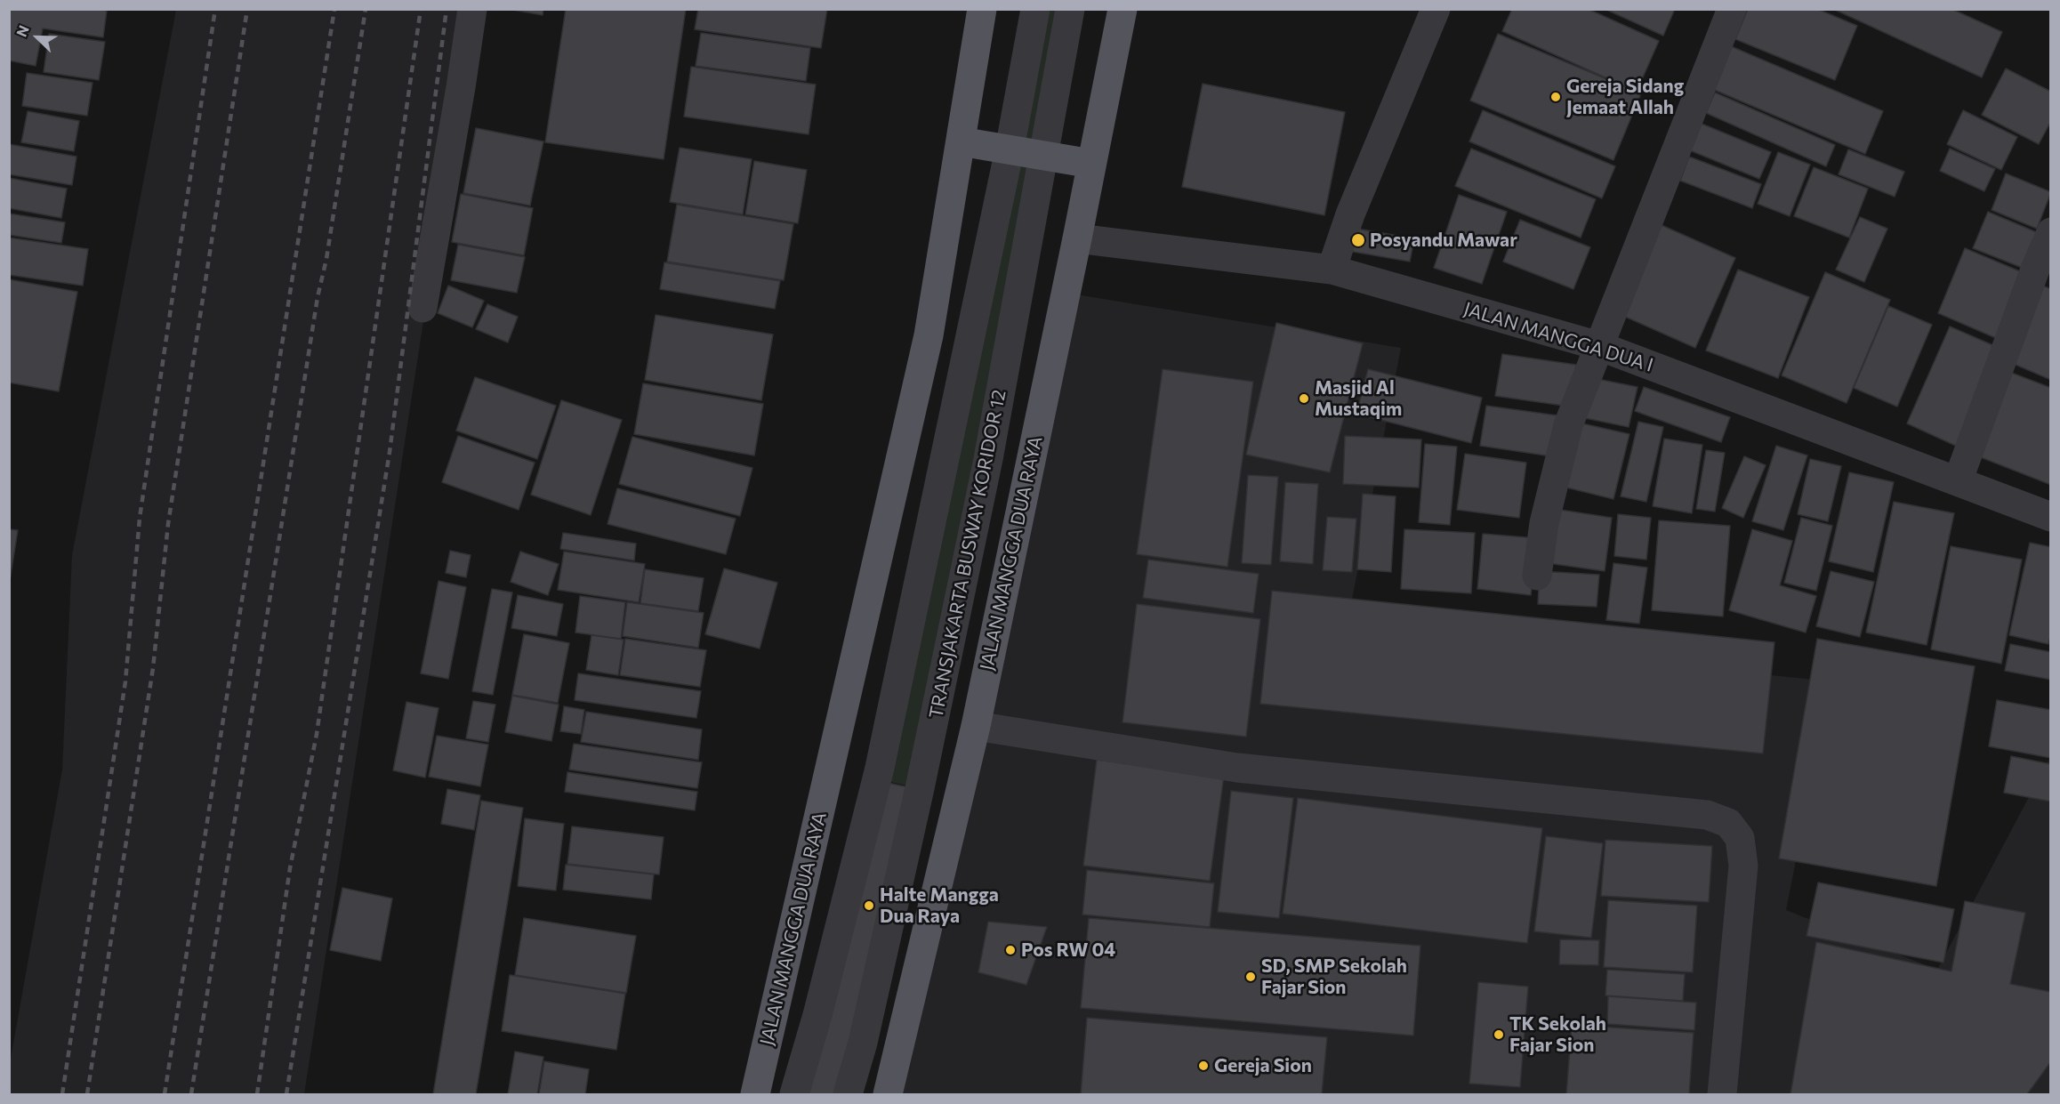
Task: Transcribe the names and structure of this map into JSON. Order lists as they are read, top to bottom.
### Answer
{
  "streets": {
    "main road": ["JALAN MANGGA DUA RAYA"],
    "street": ["JALAN MANGGA DUA I", "TRANSJAKARTA BUSWAY KORIDOR 12"]
  },
  "crossings": [
    ["JALAN MANGGA DUA I", "JALAN MANGGA DUA RAYA"]
  ],
  "places": [
    "Gereja Sidang Jemaat Allah",
    "Posyandu Mawar",
    "Masjid Al Mustaqim",
    "Halte Mangga Dua Raya",
    "Pos RW 04",
    "SD, SMP Sekolah Fajar Sion",
    "TK Sekolah Fajar Sion",
    "Gereja Sion"
  ],
  "north": "top left"
}
